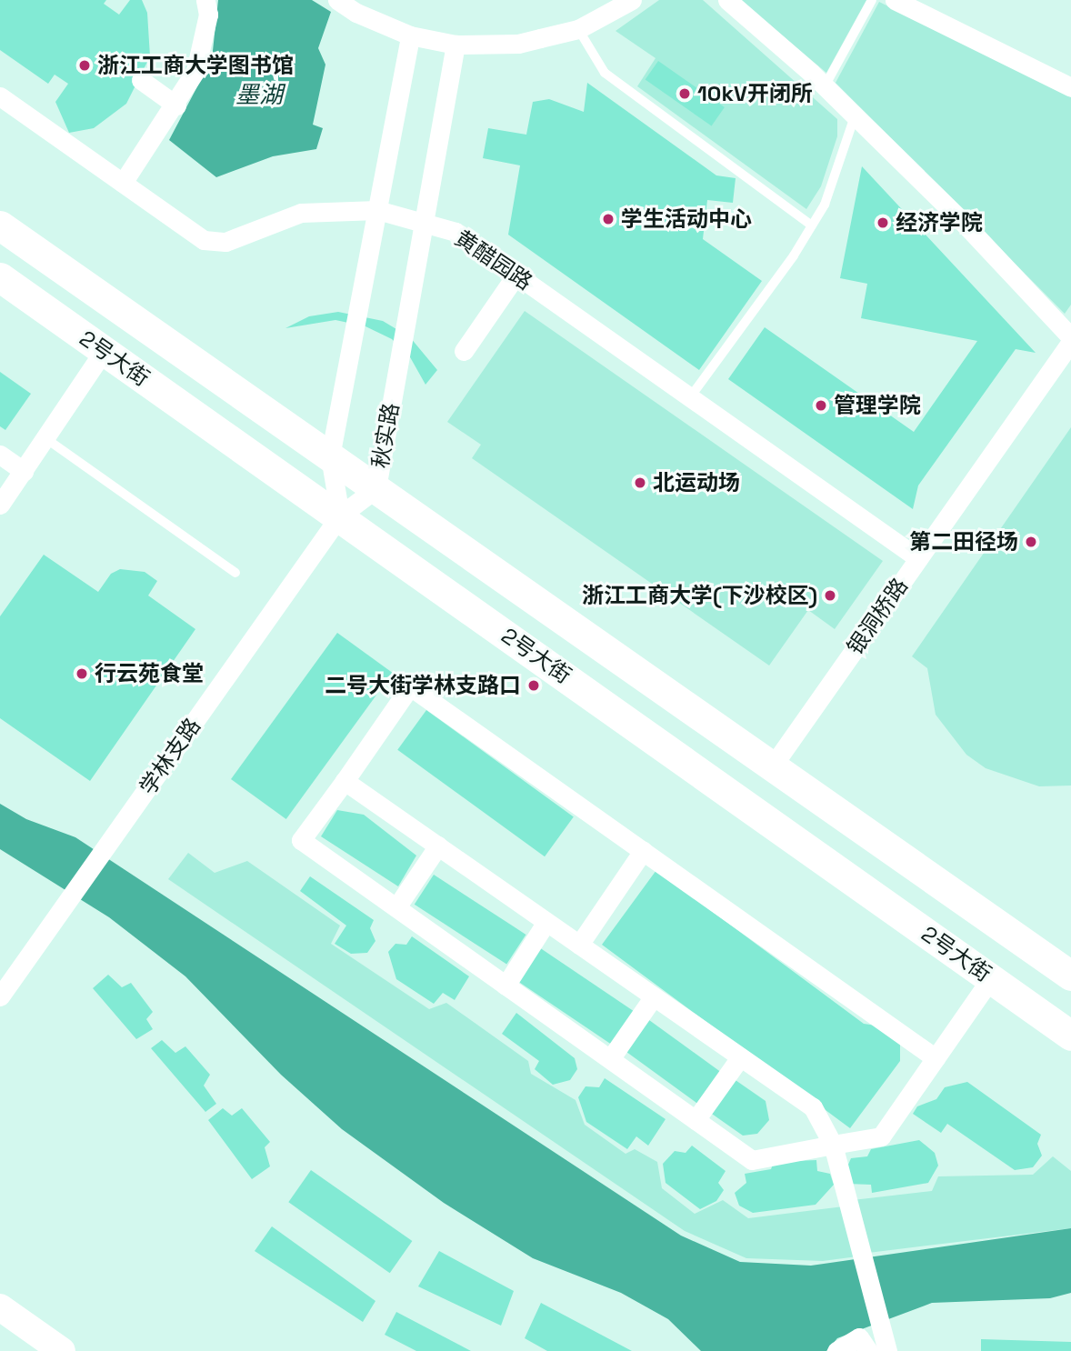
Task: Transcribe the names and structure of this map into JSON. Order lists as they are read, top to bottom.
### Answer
{
  "streets": {
    "main road": ["2号大街"],
    "street": [
      "黄醋园路",
      "秋实路",
      "银洞桥路",
      "学林支路"
    ]
  },
  "crossings": [
    ["黄醋园路", "秋实路"],
    ["黄醋园路", "银洞桥路"],
    ["2号大街", "秋实路"],
    ["2号大街", "银洞桥路"],
    ["2号大街", "学林支路"],
    ["秋实路", "学林支路"]
  ],
  "water": ["墨湖"],
  "places": [
    "浙江工商大学图书馆",
    "10kV开闭所",
    "学生活动中心",
    "经济学院",
    "管理学院",
    "北运动场",
    "第二田径场",
    "浙江工商大学(下沙校区)",
    "行云苑食堂",
    "二号大街学林支路口"
  ]
}
